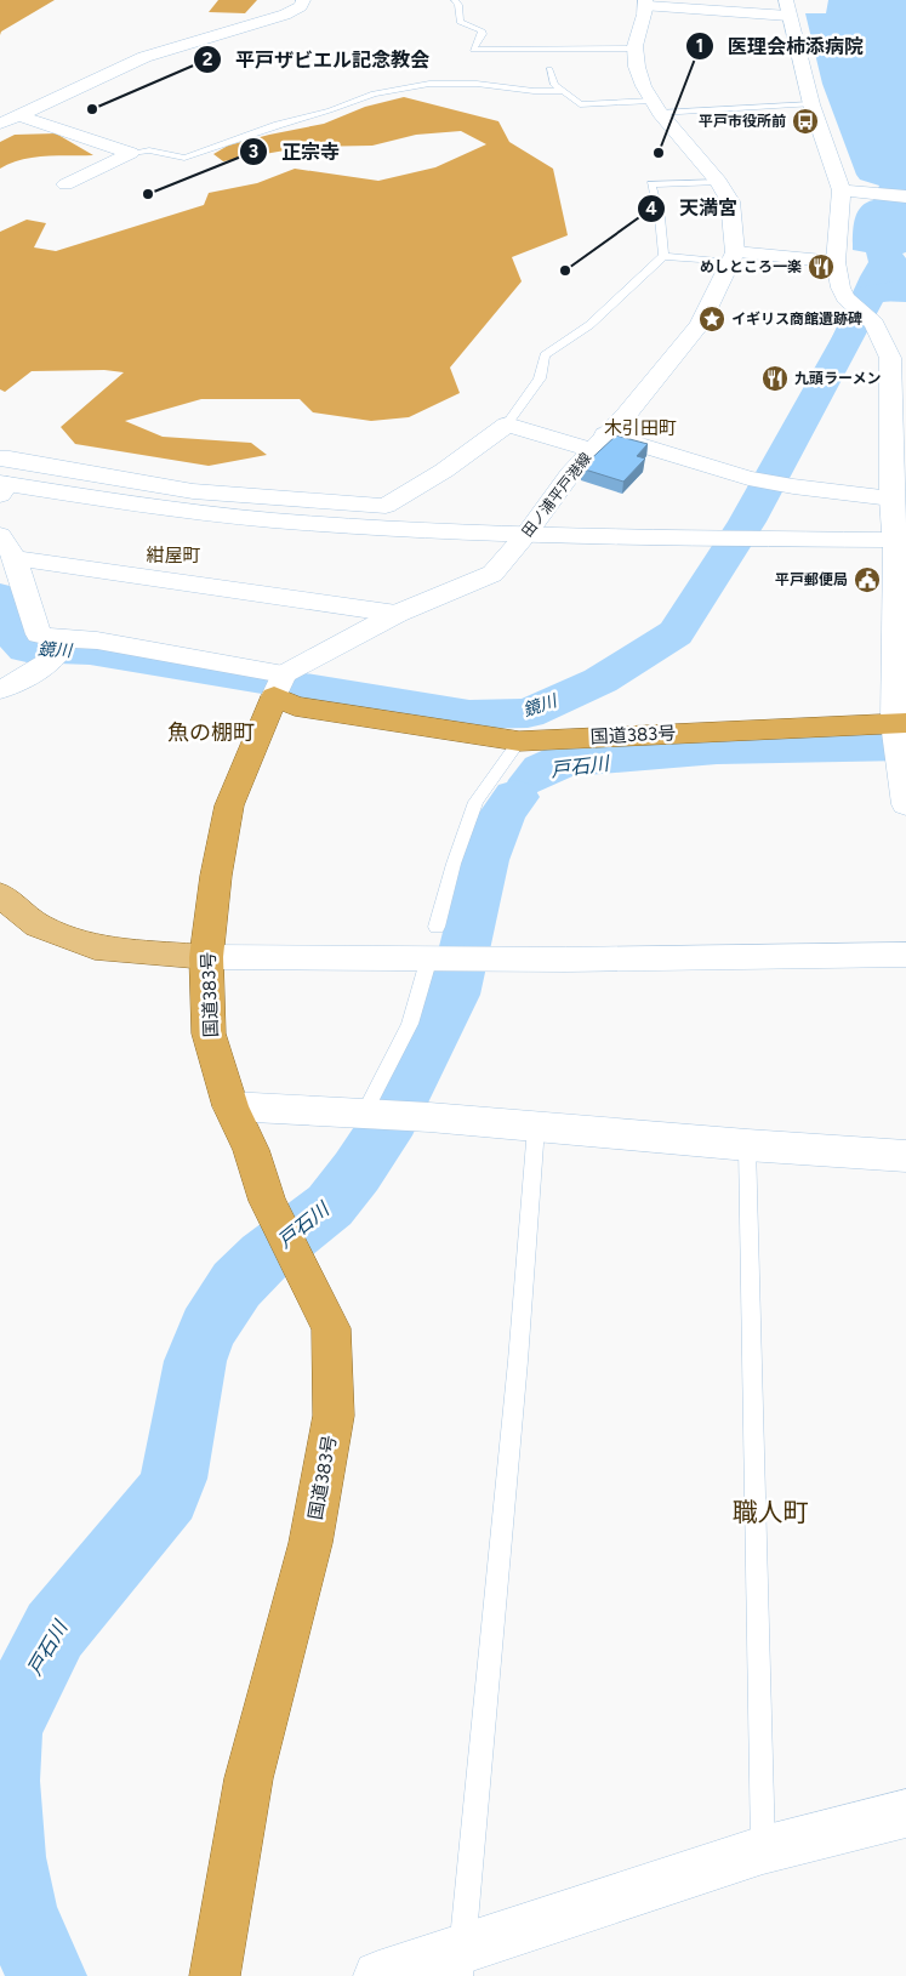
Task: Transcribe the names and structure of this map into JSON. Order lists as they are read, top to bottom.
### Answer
{
  "streets": {
    "highway": ["国道383号"],
    "street": ["田ノ浦平戸港線"]
  },
  "crossings": [
    ["田ノ浦平戸港線", "国道383号"]
  ],
  "districts": [
    "木引田町",
    "紺屋町",
    "魚の棚町",
    "職人町"
  ],
  "water": ["鏡川", "戸石川"],
  "places": {
    "other": [
      "平戸ザビエル記念教会",
      "医理会柿添病院",
      "正宗寺",
      "天満宮"
    ],
    "bus stop": ["平戸市役所前"],
    "restaurant": ["めしところ一楽", "九頭ラーメン"],
    "place": ["イギリス商館遺跡碑"],
    "public building": ["平戸郵便局"]
  }
}
